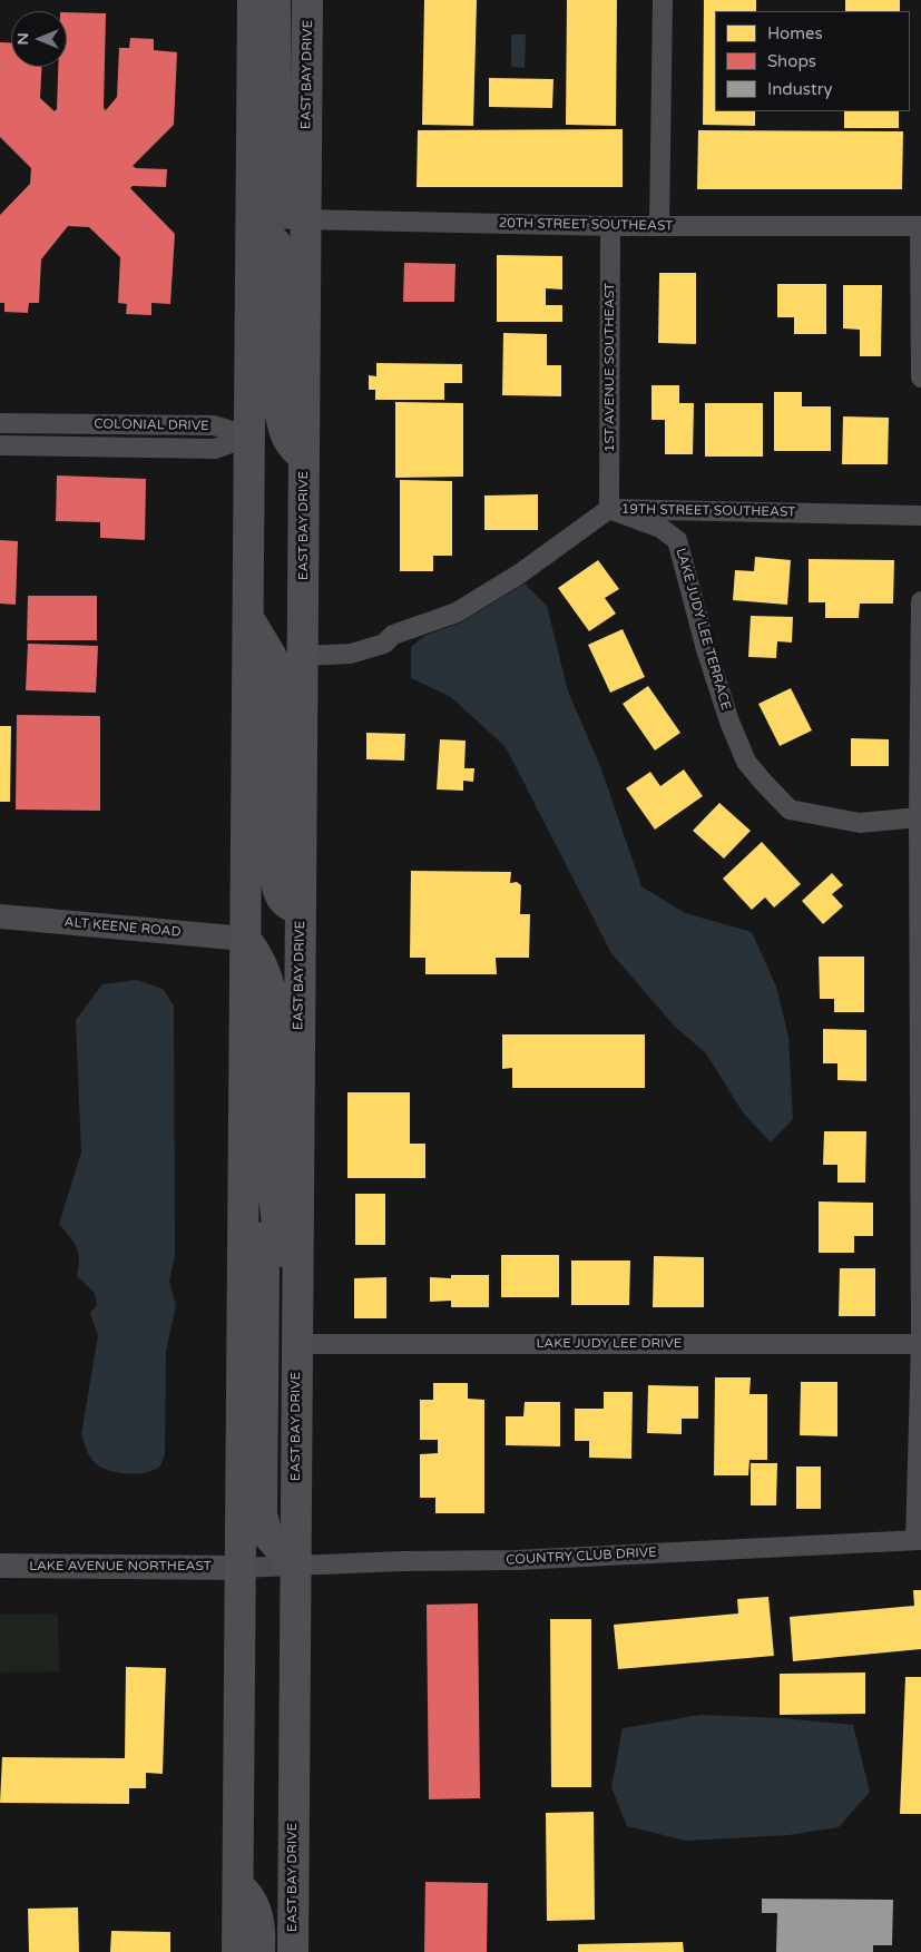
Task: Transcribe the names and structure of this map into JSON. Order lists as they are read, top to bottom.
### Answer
{
  "streets": {
    "main road": ["EAST BAY DRIVE"],
    "street": [
      "20TH STREET SOUTHEAST",
      "1ST AVENUE SOUTHEAST",
      "COLONIAL DRIVE",
      "19TH STREET SOUTHEAST",
      "LAKE JUDY LEE TERRACE",
      "ALT KEENE ROAD",
      "LAKE JUDY LEE DRIVE",
      "COUNTRY CLUB DRIVE",
      "LAKE AVENUE NORTHEAST"
    ]
  },
  "crossings": [
    ["EAST BAY DRIVE", "20TH STREET SOUTHEAST"],
    ["EAST BAY DRIVE", "19TH STREET SOUTHEAST"],
    ["EAST BAY DRIVE", "LAKE JUDY LEE DRIVE"],
    ["EAST BAY DRIVE", "COUNTRY CLUB DRIVE"],
    ["20TH STREET SOUTHEAST", "1ST AVENUE SOUTHEAST"],
    ["1ST AVENUE SOUTHEAST", "19TH STREET SOUTHEAST"],
    ["1ST AVENUE SOUTHEAST", "LAKE JUDY LEE TERRACE"],
    ["19TH STREET SOUTHEAST", "LAKE JUDY LEE TERRACE"],
    ["COUNTRY CLUB DRIVE", "LAKE AVENUE NORTHEAST"]
  ],
  "legend": ["Homes", "Shops", "Industry"],
  "north": "left"
}
